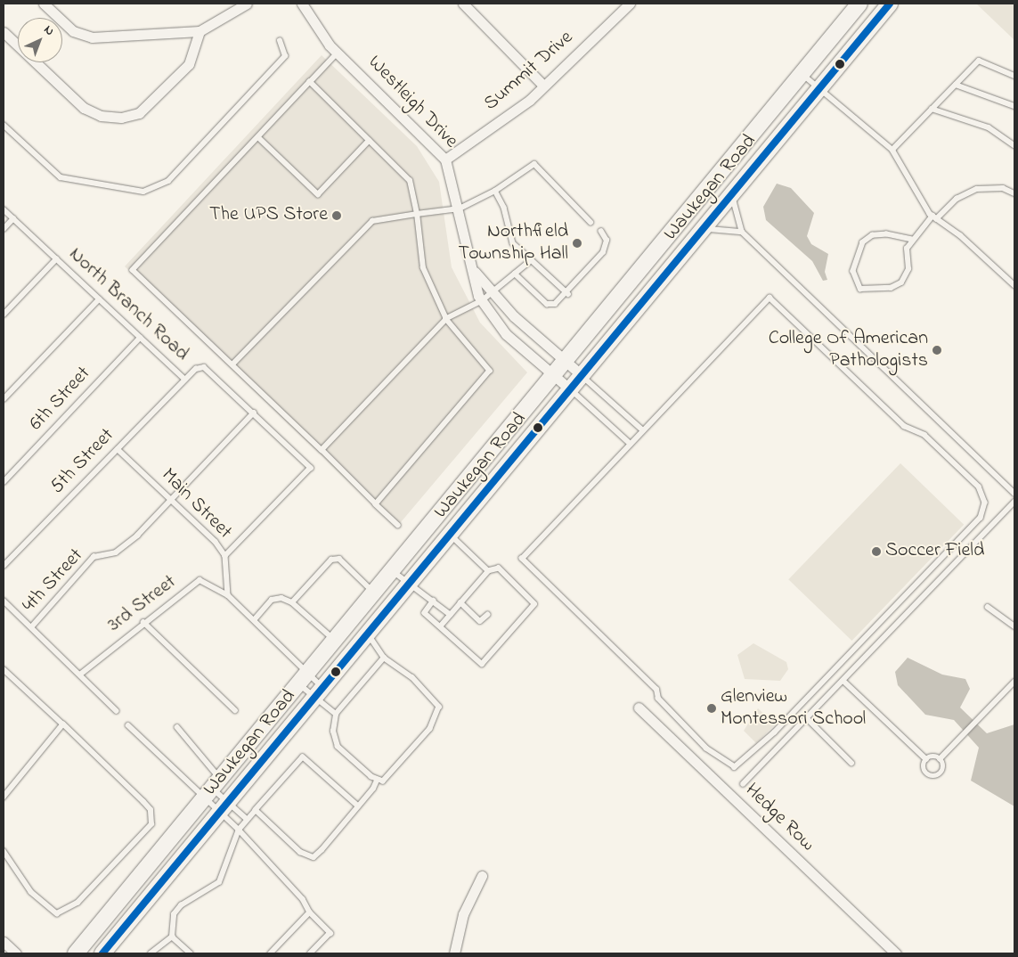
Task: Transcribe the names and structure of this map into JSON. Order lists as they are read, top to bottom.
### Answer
{
  "streets": {
    "main road": ["Waukegan Road"],
    "street": ["Summit Drive", "Westleigh Drive", "Hedge Row"],
    "lane": [
      "North Branch Road",
      "6th Street",
      "5th Street",
      "Main Street",
      "4th Street",
      "3rd Street"
    ]
  },
  "crossings": [
    ["Summit Drive", "Westleigh Drive"],
    ["Westleigh Drive", "Waukegan Road"],
    ["North Branch Road", "6th Street"],
    ["North Branch Road", "5th Street"],
    ["North Branch Road", "Main Street"],
    ["North Branch Road", "4th Street"],
    ["5th Street", "Main Street"],
    ["Main Street", "4th Street"],
    ["Main Street", "3rd Street"]
  ],
  "places": [
    "The UPS Store",
    "Northfield Township Hall",
    "College Of American Pathologists",
    "Soccer Field",
    "Glenview Montessori School"
  ],
  "north": "top right"
}
